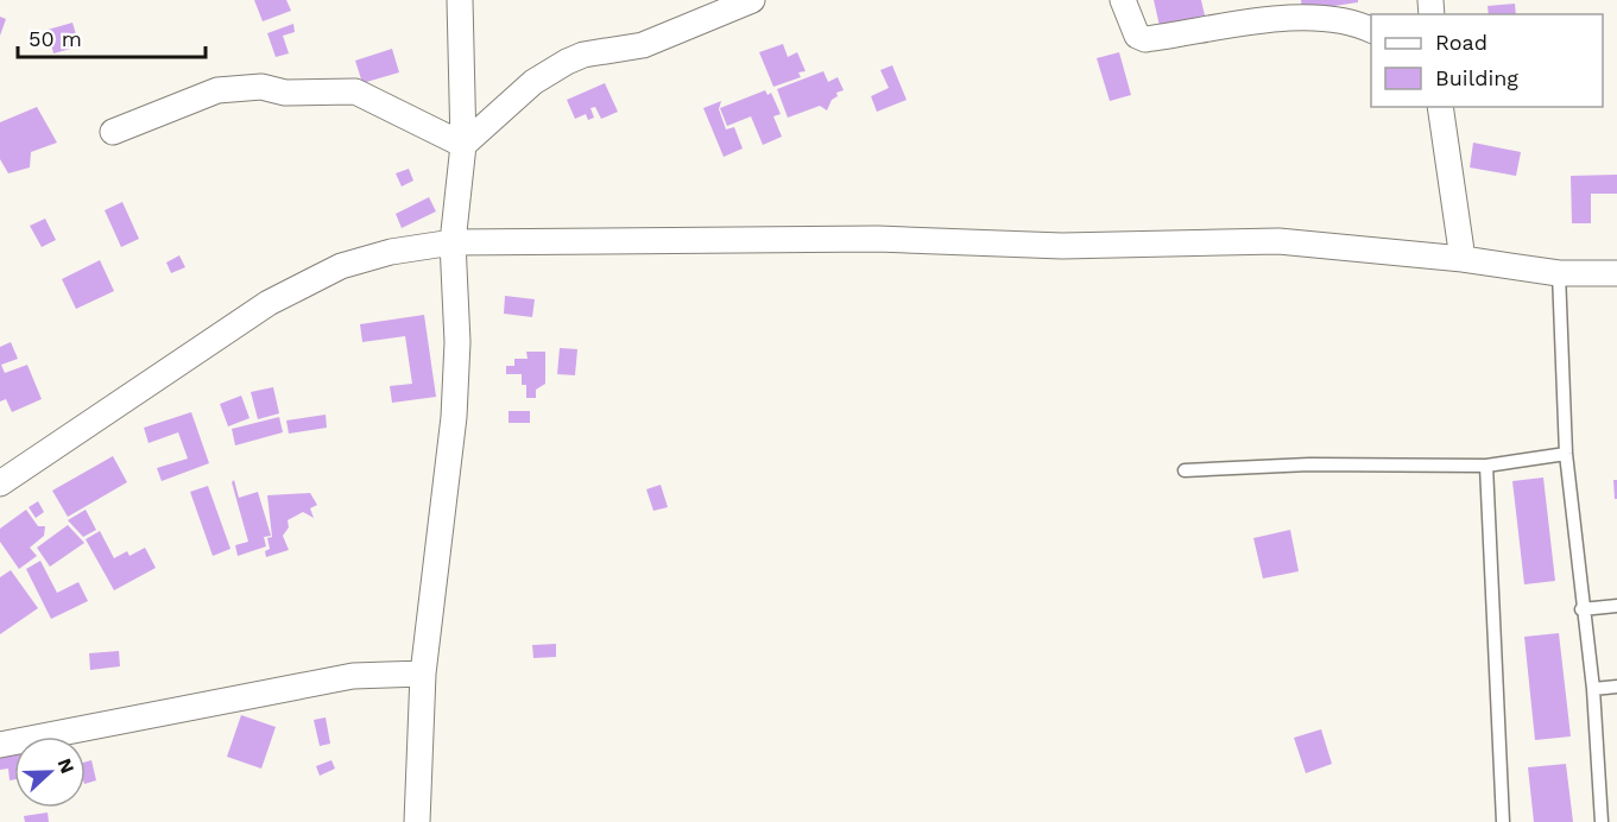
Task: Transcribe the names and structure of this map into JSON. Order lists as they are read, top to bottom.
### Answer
{
  "legend": ["Road", "Building"],
  "scale_bar": "50 m",
  "north": "right"
}
